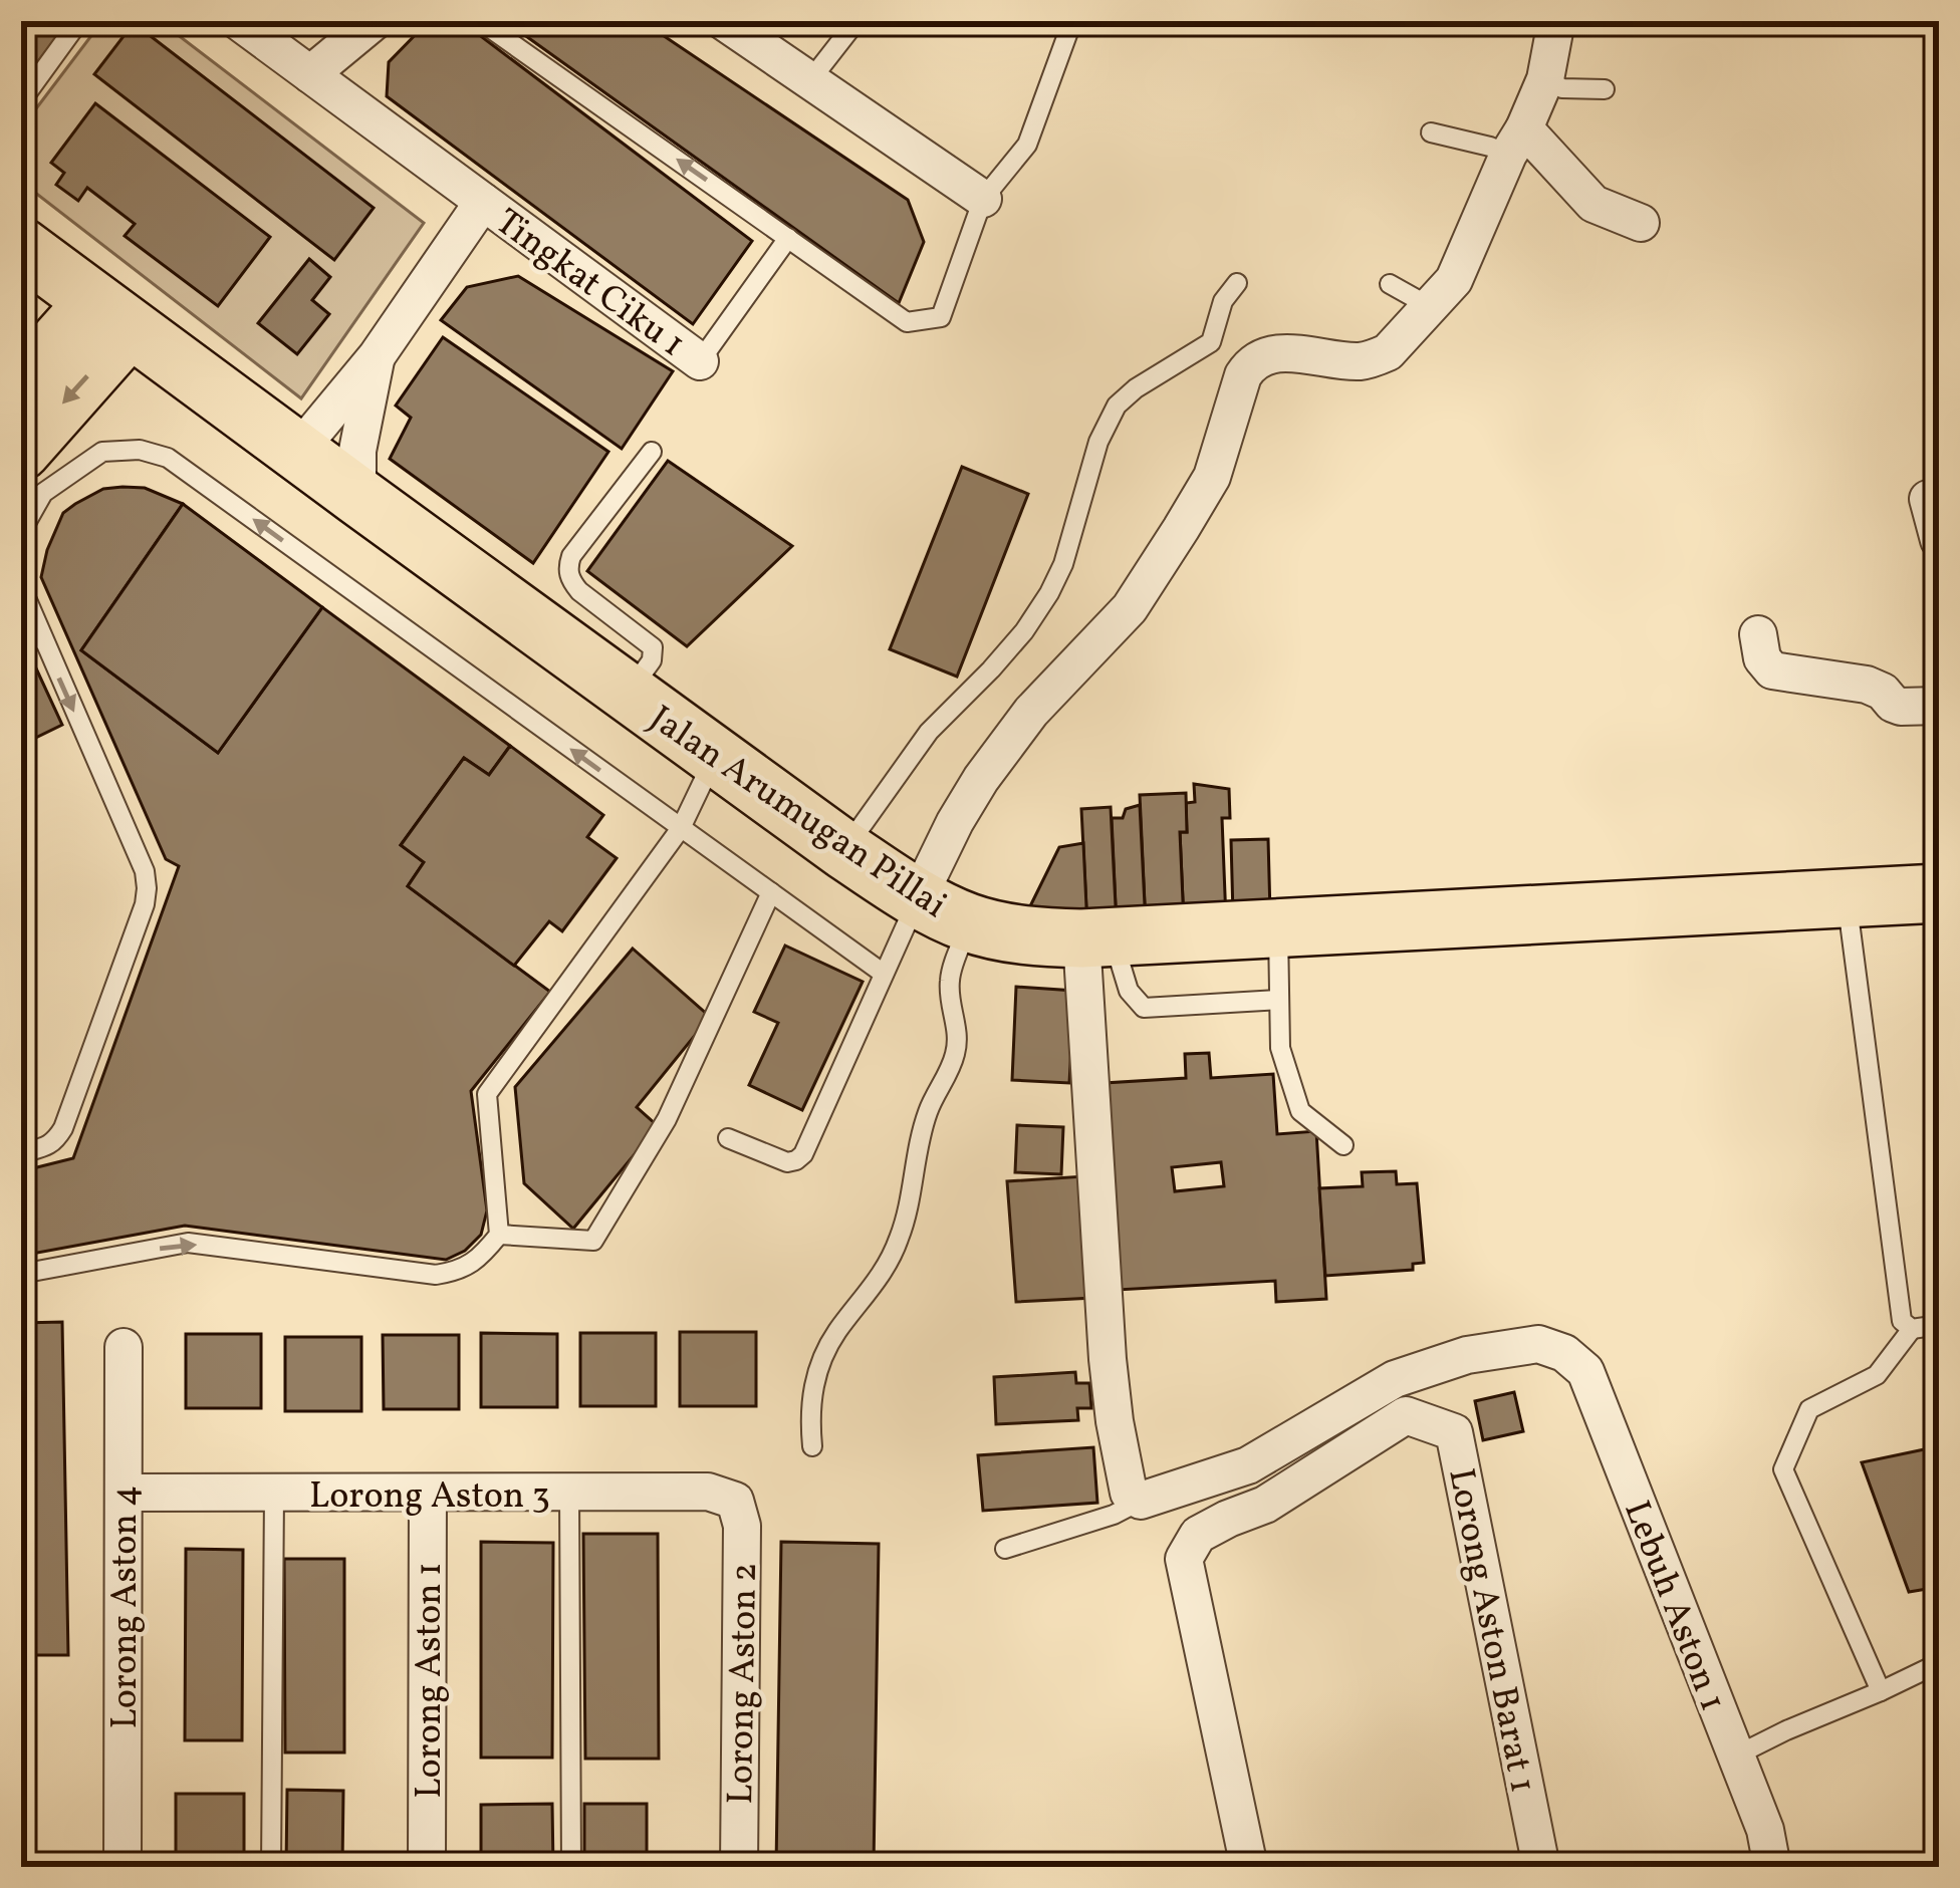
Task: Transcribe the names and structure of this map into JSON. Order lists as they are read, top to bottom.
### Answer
{
  "streets": {
    "main road": ["Jalan Arumugan Pillai"],
    "street": [
      "Tingkat Ciku 1",
      "Lorong Aston 3",
      "Lebuh Aston 1",
      "Lorong Aston 4",
      "Lorong Aston Barat 1",
      "Lorong Aston 1",
      "Lorong Aston 2"
    ]
  },
  "crossings": [
    ["Tingkat Ciku 1", "Jalan Arumugan Pillai"],
    ["Lorong Aston 3", "Lorong Aston 4"],
    ["Lorong Aston 3", "Lorong Aston 1"],
    ["Lorong Aston 3", "Lorong Aston 2"]
  ]
}
